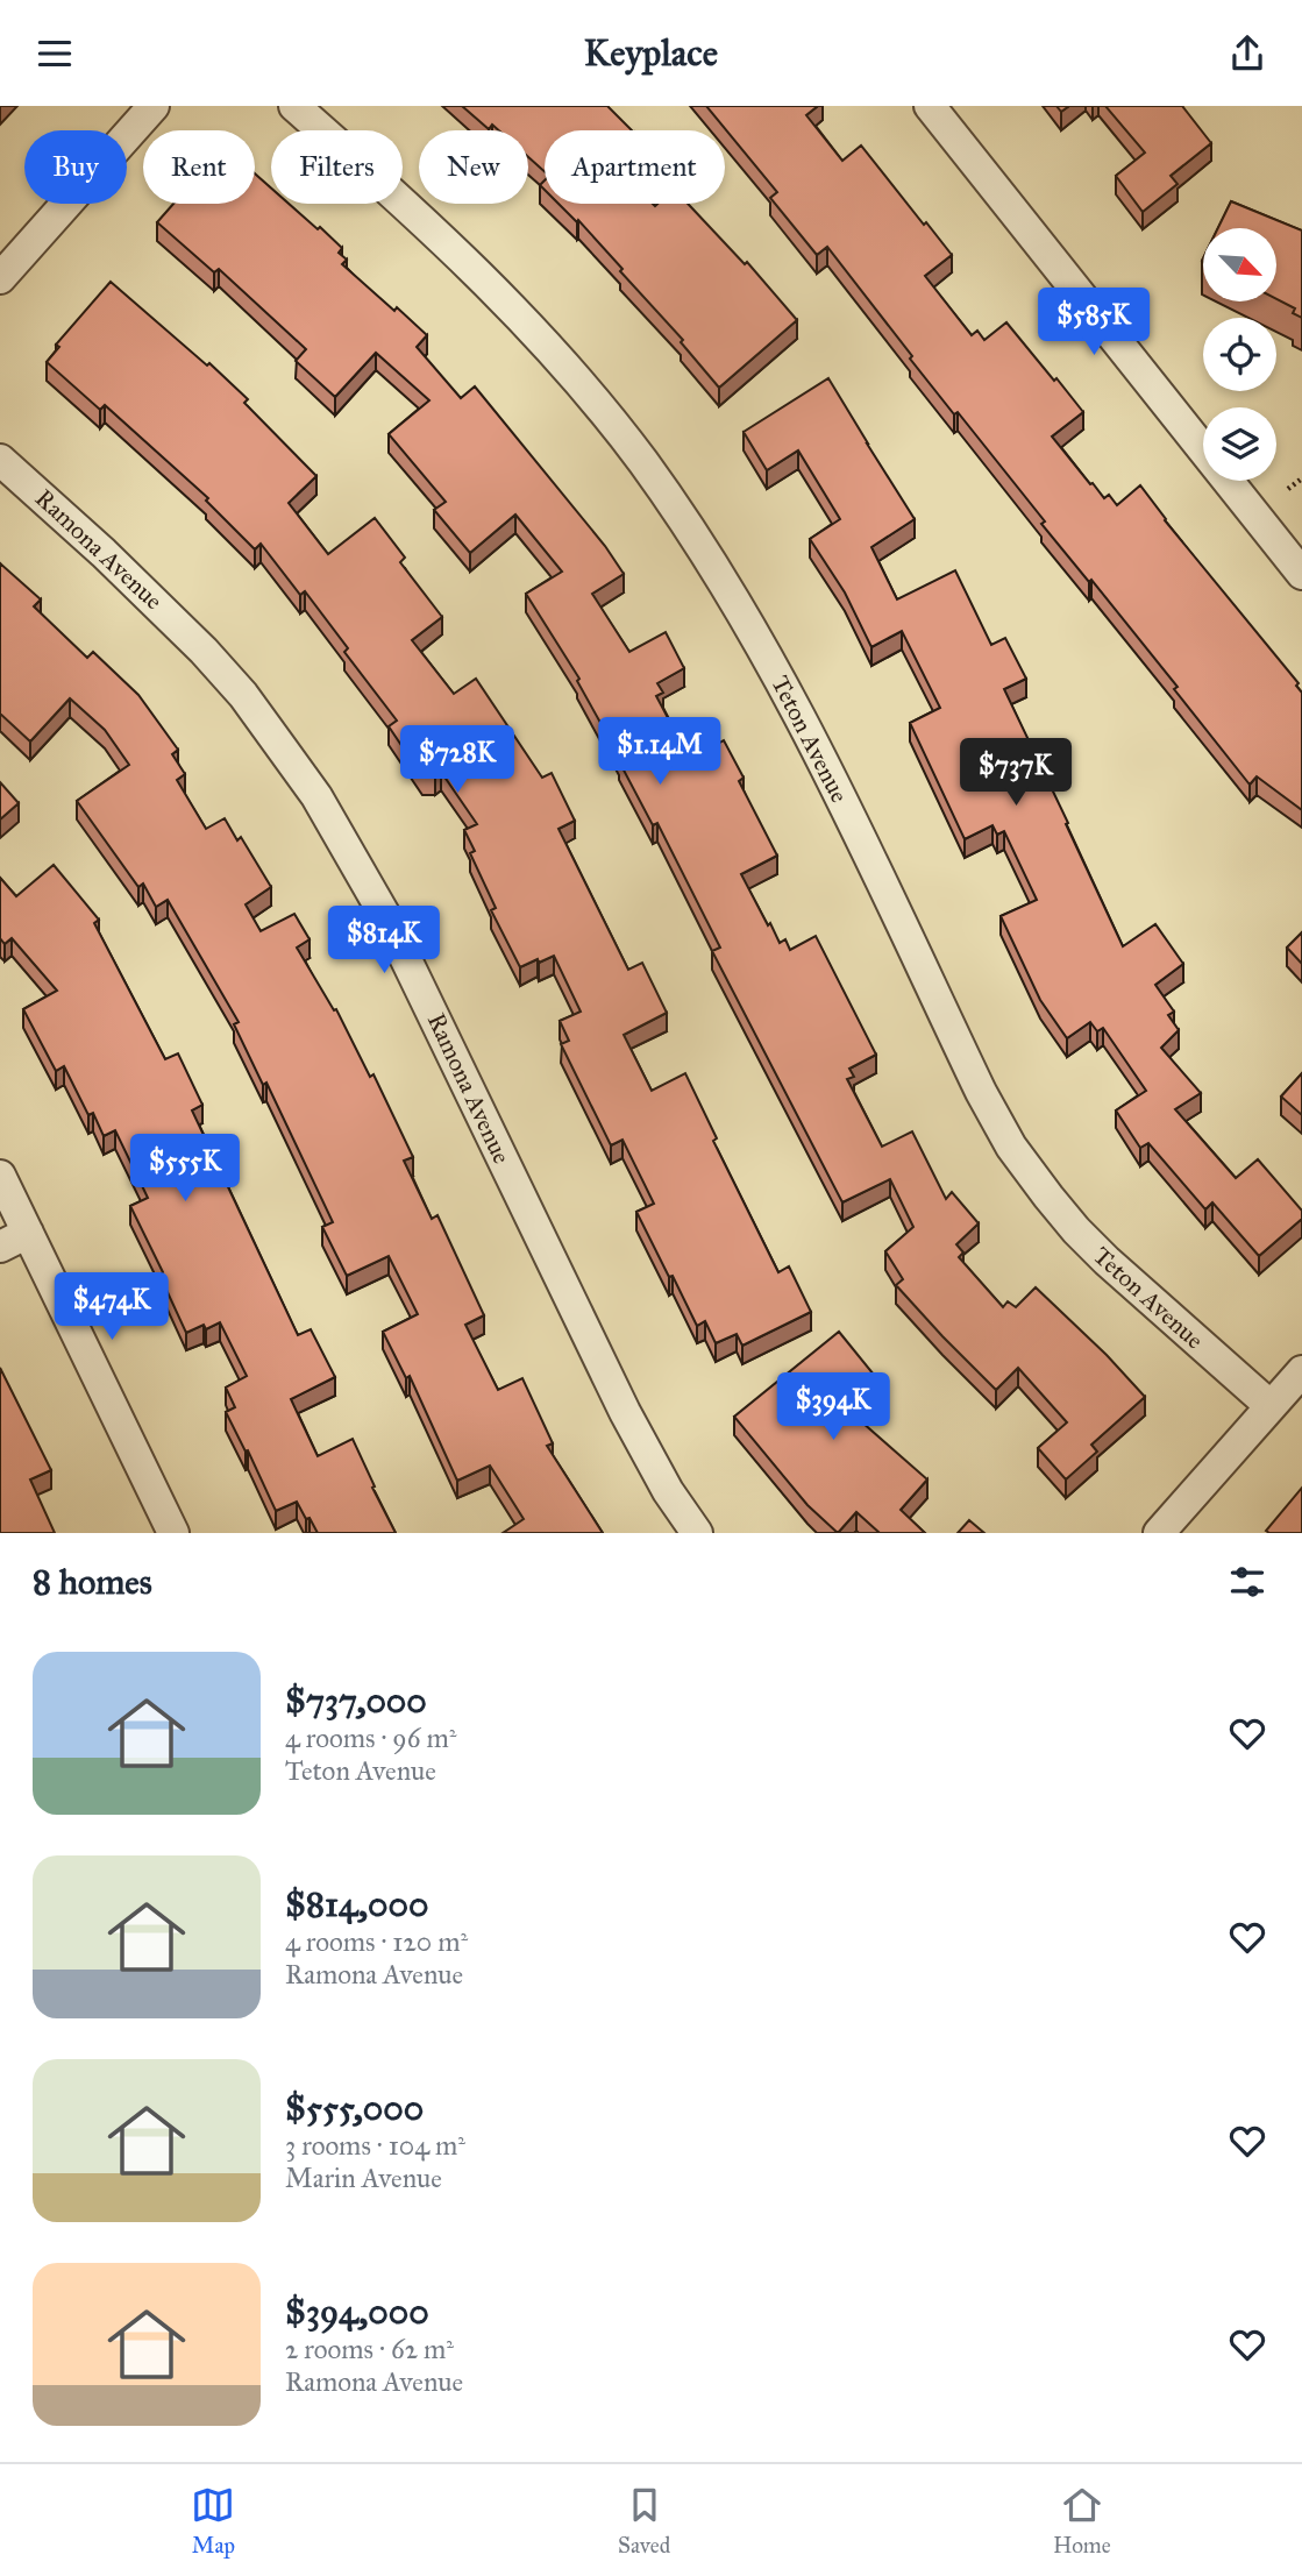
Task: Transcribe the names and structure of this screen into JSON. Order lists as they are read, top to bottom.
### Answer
{
  "streets": {
    "street": ["Ramona Avenue", "Teton Avenue"]
  },
  "north": "bottom right",
  "page": {
    "header": "Keyplace",
    "chip": [
      "Buy",
      "Rent",
      "Filters",
      "New",
      "Apartment"
    ],
    "price": [
      "$585K",
      "$1.14M",
      "$728K",
      "$737K",
      "$814K",
      "$555K",
      "$474K",
      "$394K"
    ],
    "heading": "8 homes",
    "list": [
      {
        "name": "$737,000",
        "note": "4 rooms · 96 m² · Teton Avenue"
      },
      {
        "name": "$814,000",
        "note": "4 rooms · 120 m² · Ramona Avenue"
      },
      {
        "name": "$555,000",
        "note": "3 rooms · 104 m² · Marin Avenue"
      },
      {
        "name": "$394,000",
        "note": "2 rooms · 62 m² · Ramona Avenue"
      }
    ],
    "tabs": ["Map", "Saved", "Home"]
  }
}
